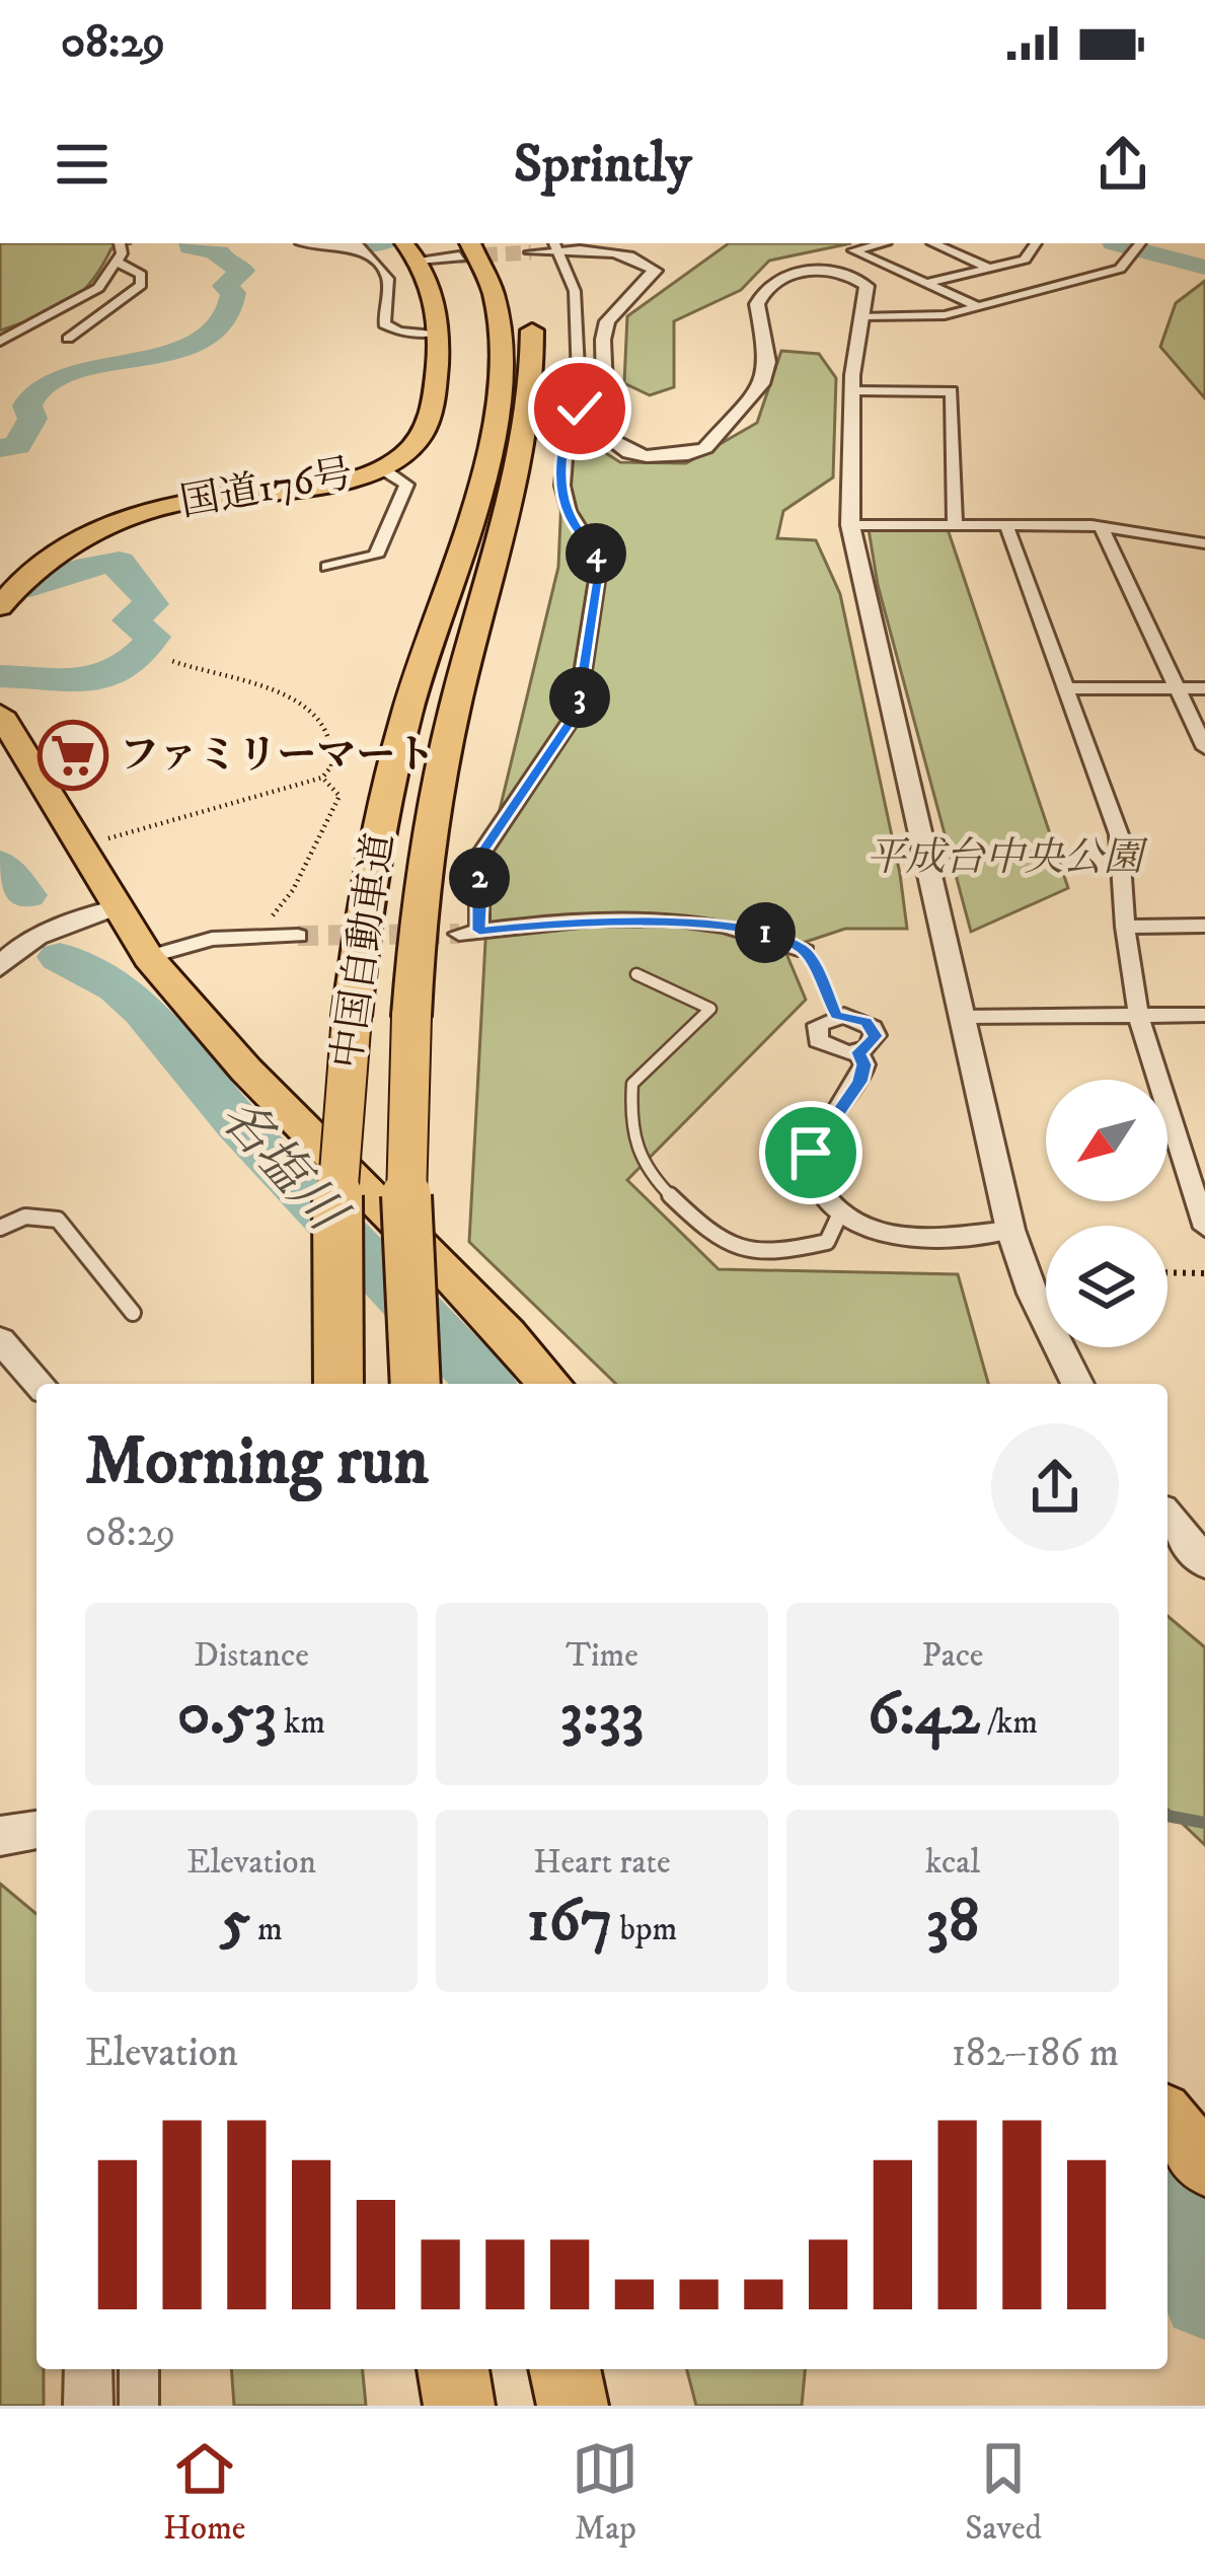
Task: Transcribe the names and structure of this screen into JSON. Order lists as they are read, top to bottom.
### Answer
{
  "streets": {
    "highway": ["国道176号", "中国自動車道"]
  },
  "water": ["名塩川"],
  "parks": ["平成台中央公園"],
  "places": {
    "supermarket": ["ファミリーマート"]
  },
  "north": "bottom left",
  "page": {
    "status": "08:29",
    "header": "Sprintly",
    "pins": [
      "4",
      "3",
      "2",
      "1"
    ],
    "heading": ["Morning run", "08:29"],
    "stats": [
      ["Distance", "0.53 km"],
      ["Time", "3:33"],
      ["Pace", "6:42 /km"],
      ["Elevation", "5 m"],
      ["Heart rate", "167 bpm"],
      ["kcal", "38"]
    ],
    "chart": ["Elevation", "182–186 m"],
    "tabs": ["Home", "Map", "Saved"]
  }
}
